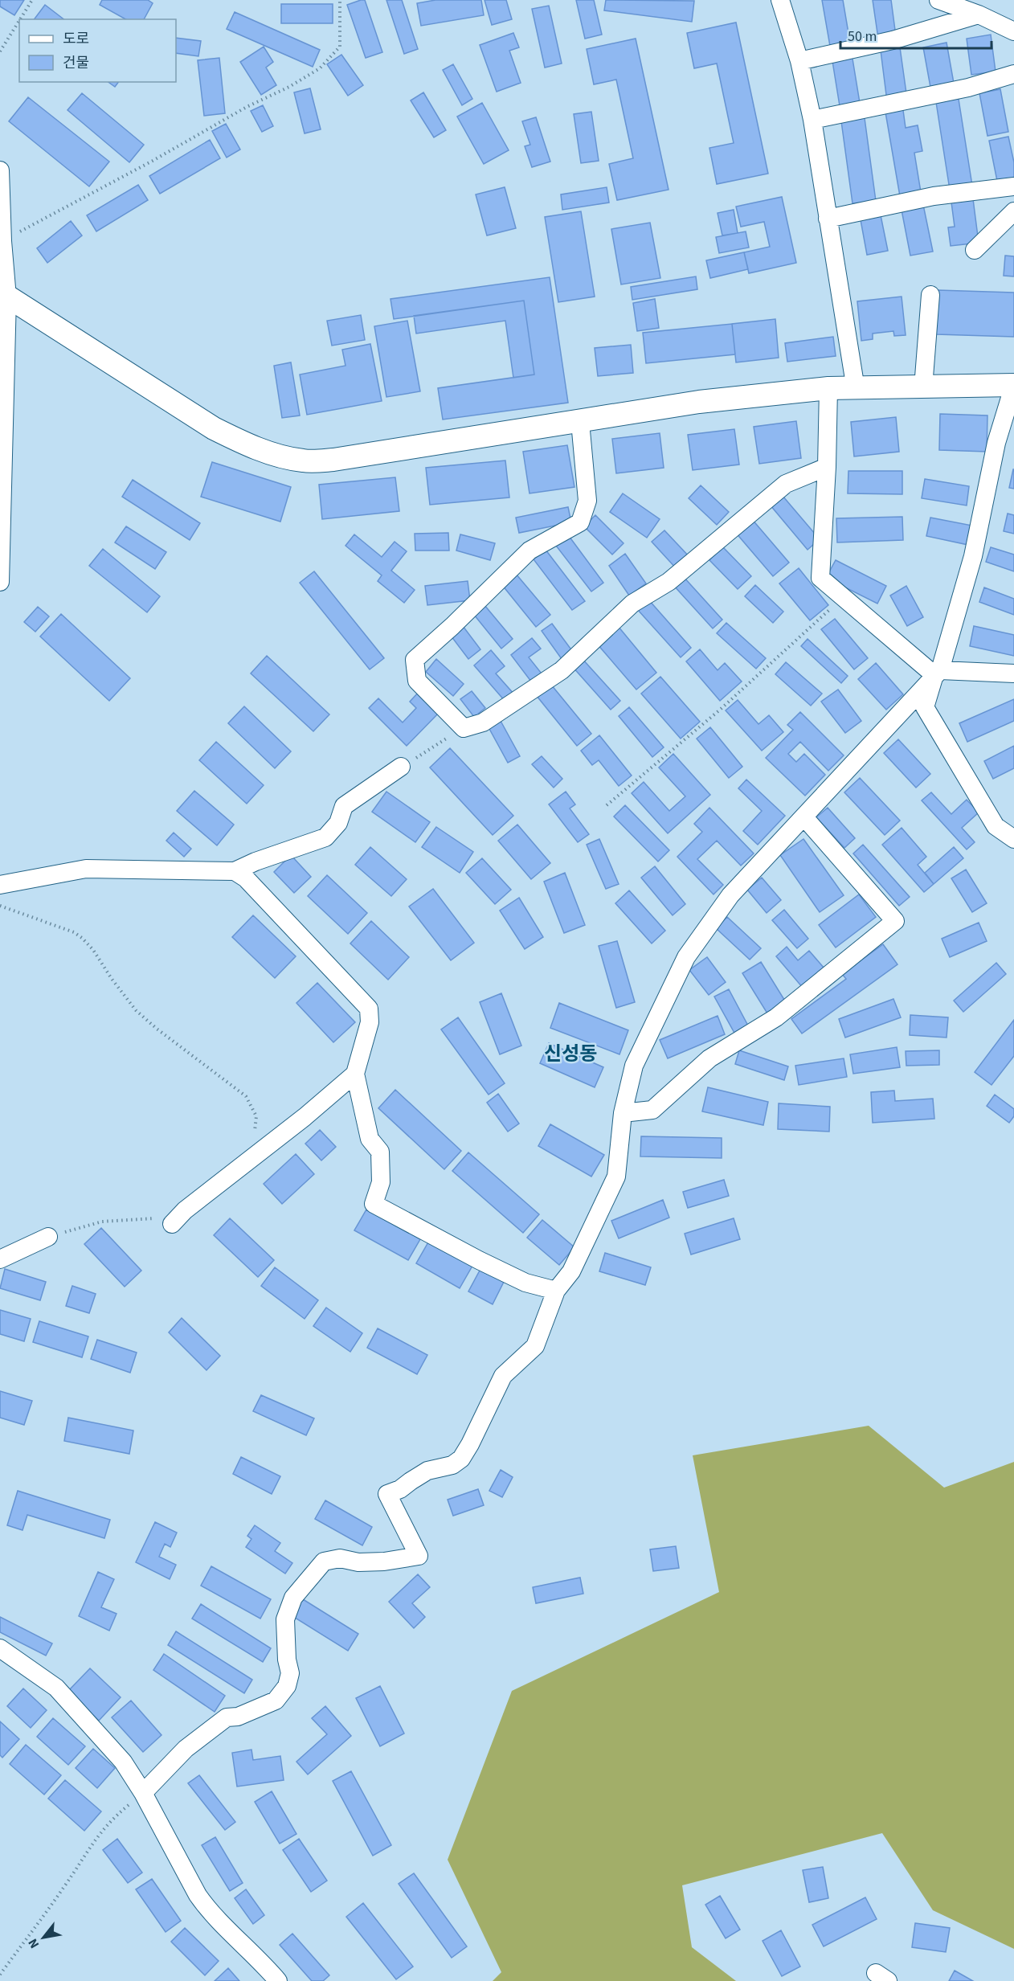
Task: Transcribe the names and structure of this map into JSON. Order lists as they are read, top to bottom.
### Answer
{
  "districts": ["신성동"],
  "legend": ["도로", "건물"],
  "scale_bar": "50 m",
  "north": "bottom left"
}
